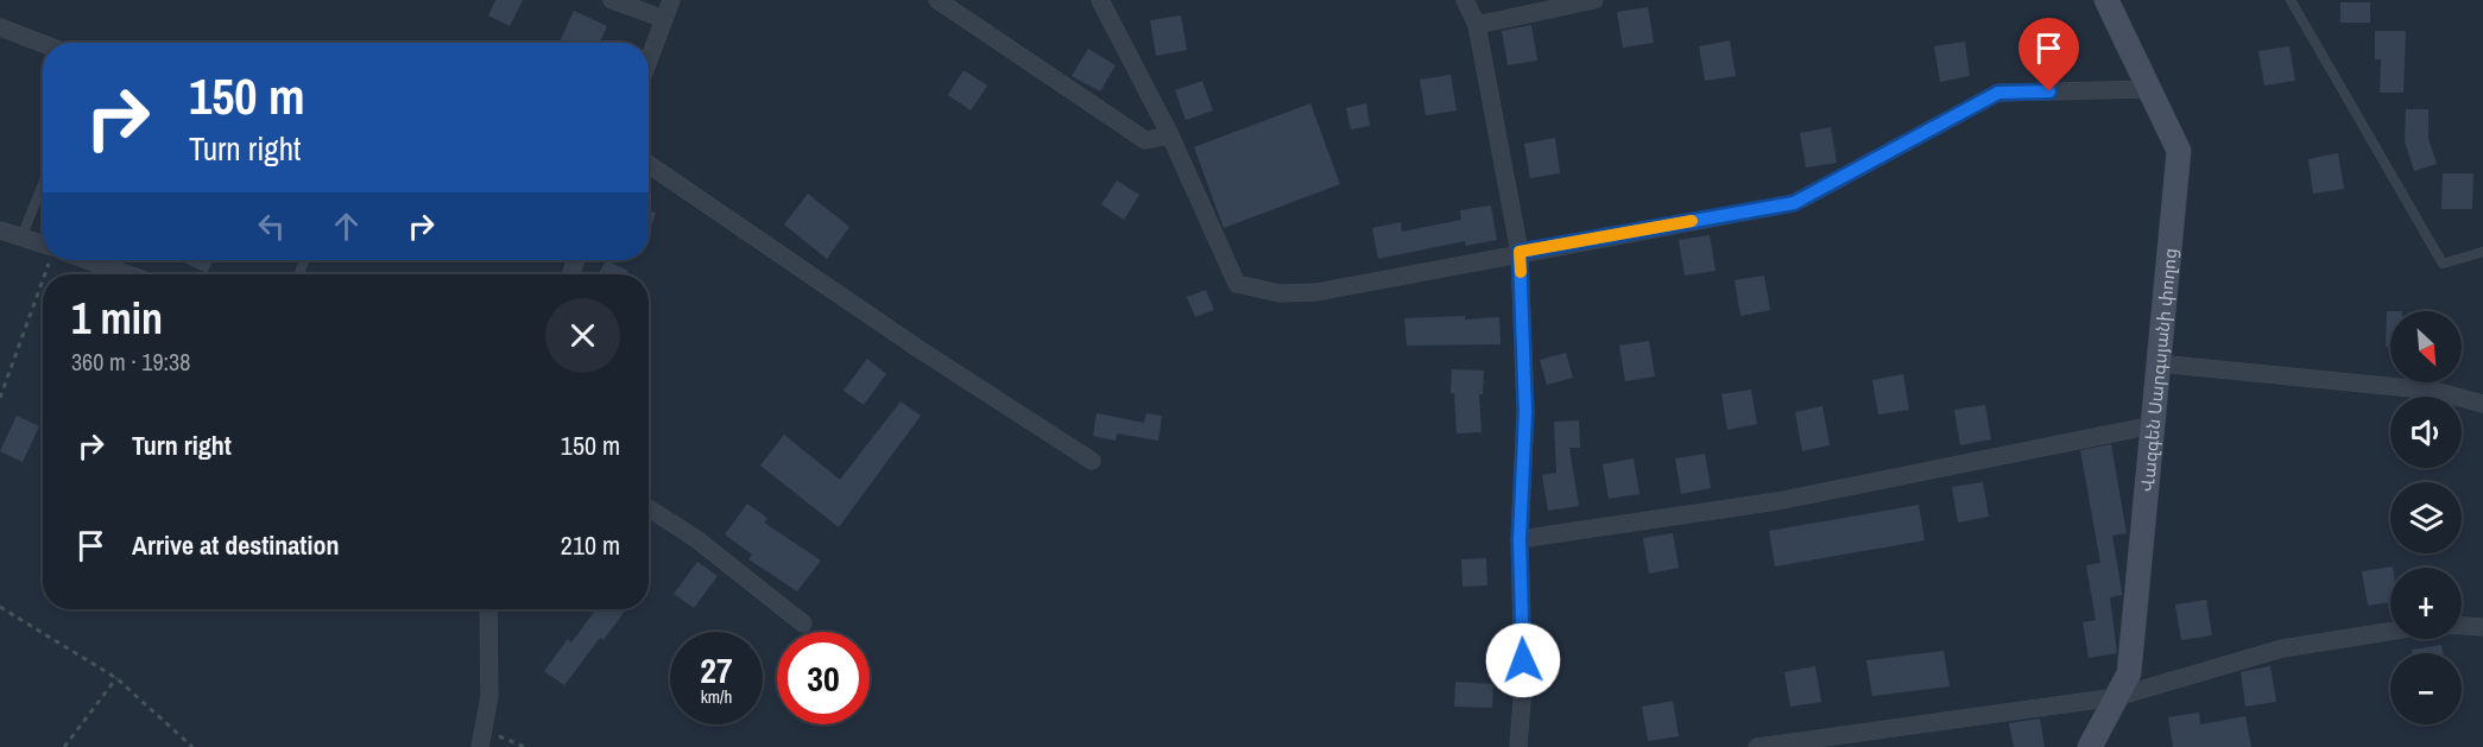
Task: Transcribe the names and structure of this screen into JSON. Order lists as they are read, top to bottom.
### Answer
{
  "streets": {
    "street": ["Վազգեն Սարգսյանի փողոց"]
  },
  "north": "bottom right",
  "page": {
    "turn": ["150 m", "Turn right"],
    "heading": ["1 min", "360 m · 19:38"],
    "map_buttons": ["+", "−"],
    "list": [
      {
        "name": "Turn right",
        "value": "150 m"
      },
      {
        "name": "Arrive at destination",
        "value": "210 m"
      }
    ],
    "speed": "27 km/h",
    "limit": "30"
  }
}
